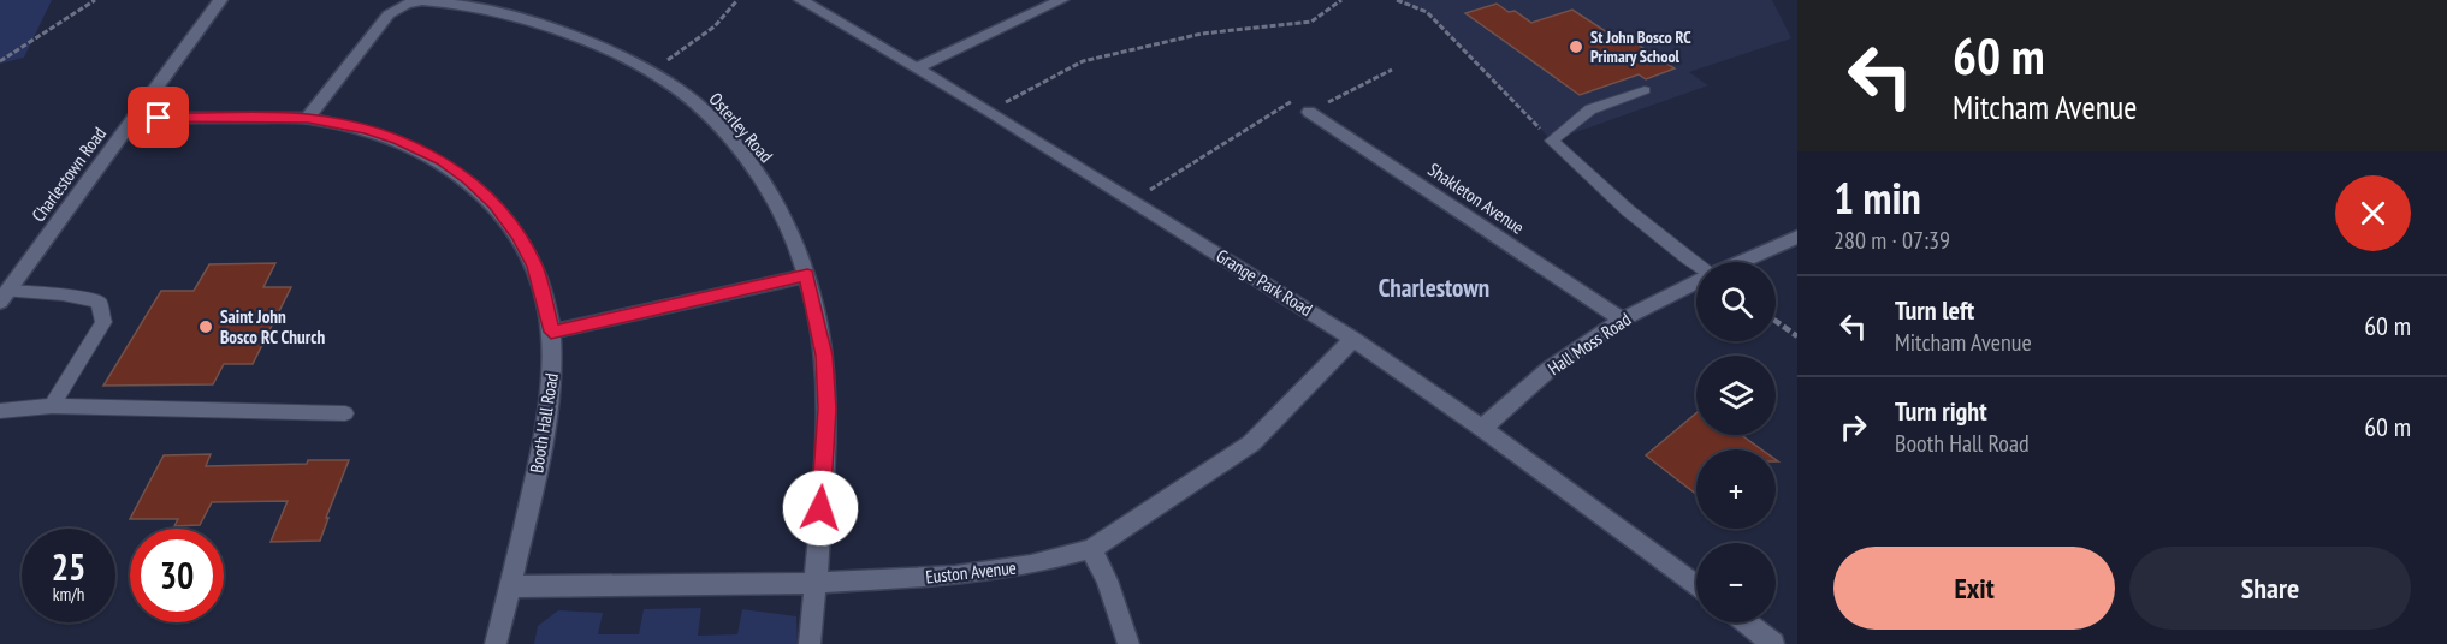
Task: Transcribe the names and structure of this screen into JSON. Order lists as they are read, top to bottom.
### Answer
{
  "streets": {
    "street": [
      "Osterley Road",
      "Charlestown Road",
      "Shakleton Avenue",
      "Grange Park Road",
      "Hall Moss Road",
      "Booth Hall Road",
      "Euston Avenue"
    ]
  },
  "crossings": [
    ["Osterley Road", "Booth Hall Road"],
    ["Osterley Road", "Euston Avenue"],
    ["Charlestown Road", "Booth Hall Road"],
    ["Shakleton Avenue", "Hall Moss Road"],
    ["Grange Park Road", "Hall Moss Road"],
    ["Grange Park Road", "Euston Avenue"],
    ["Booth Hall Road", "Euston Avenue"]
  ],
  "districts": ["Charlestown"],
  "places": ["St John Bosco RC Primary School", "Saint John Bosco RC Church"],
  "page": {
    "turn": ["60 m", "Mitcham Avenue"],
    "heading": ["1 min", "280 m · 07:39"],
    "map_buttons": ["+", "−"],
    "list": [
      {
        "name": "Turn left",
        "note": "Mitcham Avenue",
        "value": "60 m"
      },
      {
        "name": "Turn right",
        "note": "Booth Hall Road",
        "value": "60 m"
      }
    ],
    "speed": "25 km/h",
    "limit": "30",
    "buttons": ["Exit", "Share"]
  }
}
